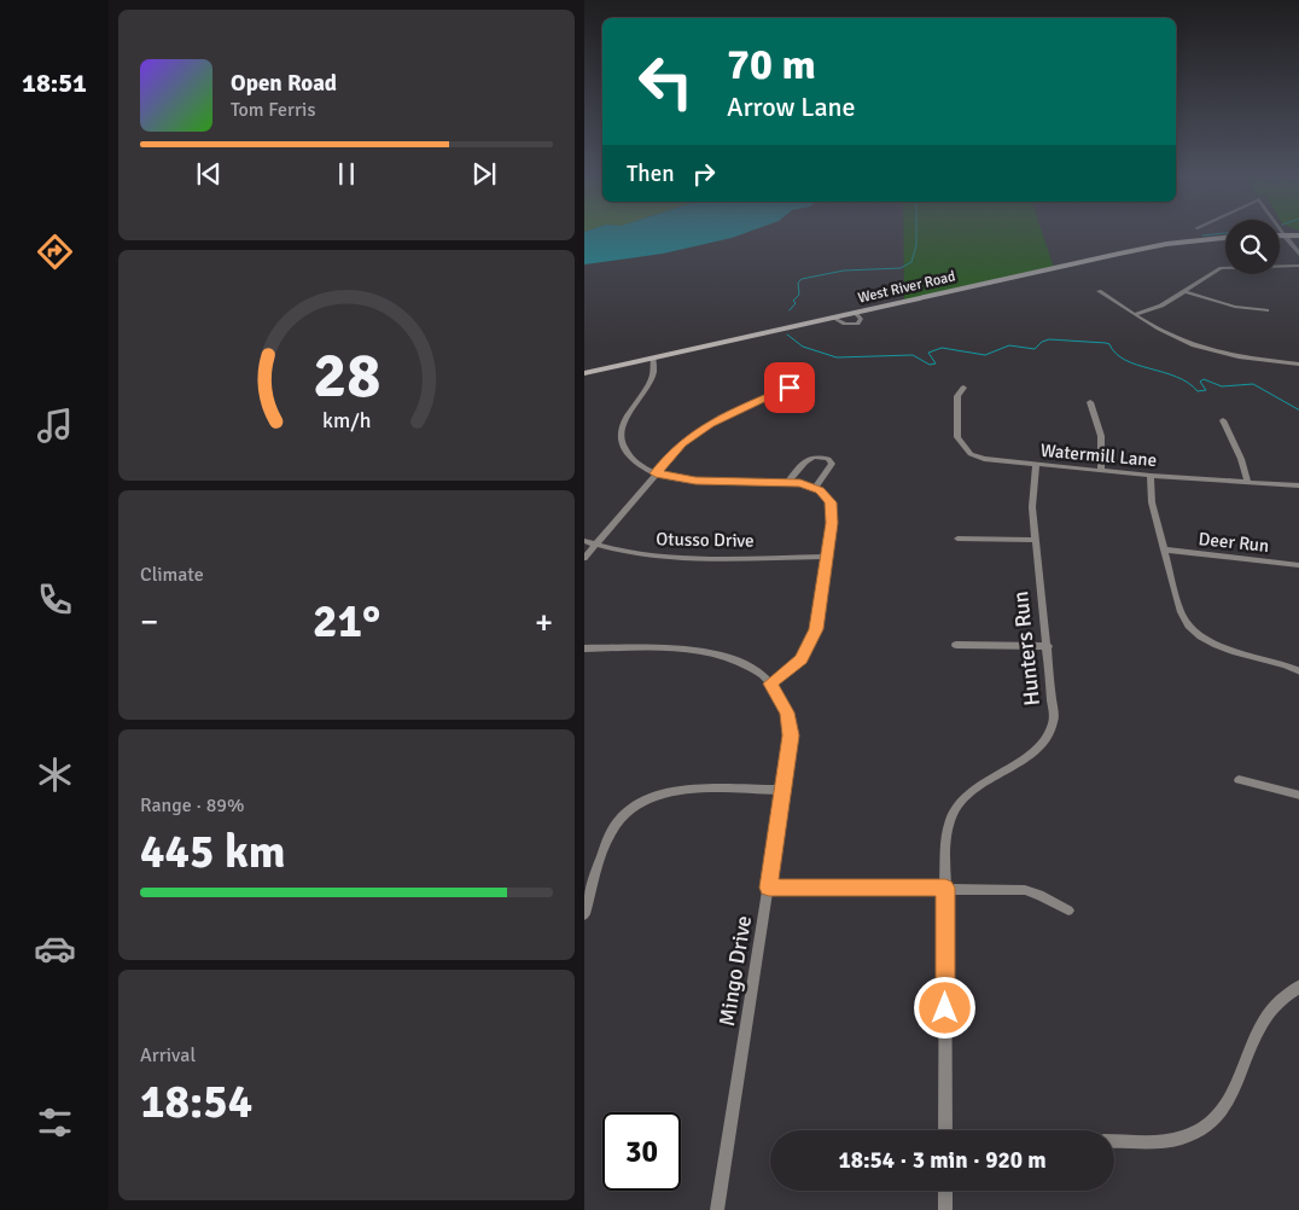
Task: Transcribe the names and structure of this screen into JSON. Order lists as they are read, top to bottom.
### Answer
{
  "streets": {
    "main road": ["West River Road"],
    "street": [
      "Watermill Lane",
      "Otusso Drive",
      "Deer Run",
      "Hunters Run",
      "Mingo Drive"
    ]
  },
  "crossings": [
    ["Watermill Lane", "Hunters Run"]
  ],
  "page": {
    "tabs": "18:51",
    "turn": ["70 m", "Arrow Lane"],
    "song": ["Open Road", "Tom Ferris"],
    "then": "Then",
    "tile": [
      "Climate",
      ["Range · 89%", "445 km"],
      ["Arrival", "18:54"]
    ],
    "heat": ["−", "21°", "+"],
    "limit": "30",
    "trip": "18:54 · 3 min · 920 m",
    "gauge": ["28", "km/h"]
  }
}
